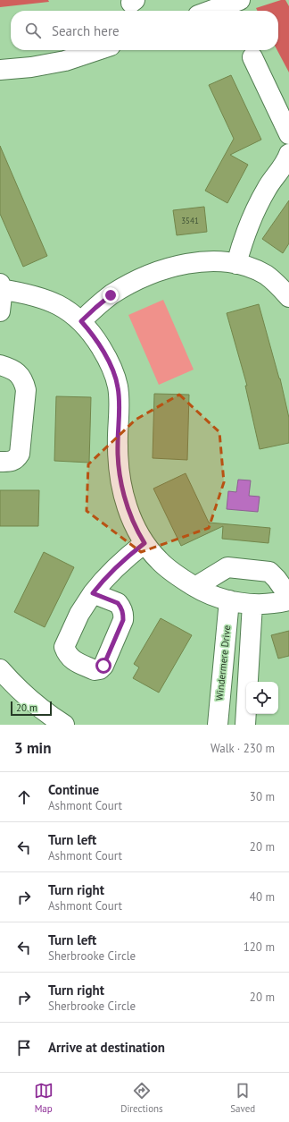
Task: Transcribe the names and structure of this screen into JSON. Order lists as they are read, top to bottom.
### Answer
{
  "streets": {
    "street": ["Windermere Drive"]
  },
  "house_numbers": ["3541"],
  "scale_bar": "20 m",
  "page": {
    "search": "Search here",
    "scale": "20 m",
    "heading": ["3 min", "Walk · 230 m"],
    "list": [
      ["Continue", "Ashmont Court", "30 m"],
      ["Turn left", "Ashmont Court", "20 m"],
      ["Turn right", "Ashmont Court", "40 m"],
      ["Turn left", "Sherbrooke Circle", "120 m"],
      ["Turn right", "Sherbrooke Circle", "20 m"],
      "Arrive at destination"
    ],
    "nav": ["Map", "Directions", "Saved"]
  }
}
